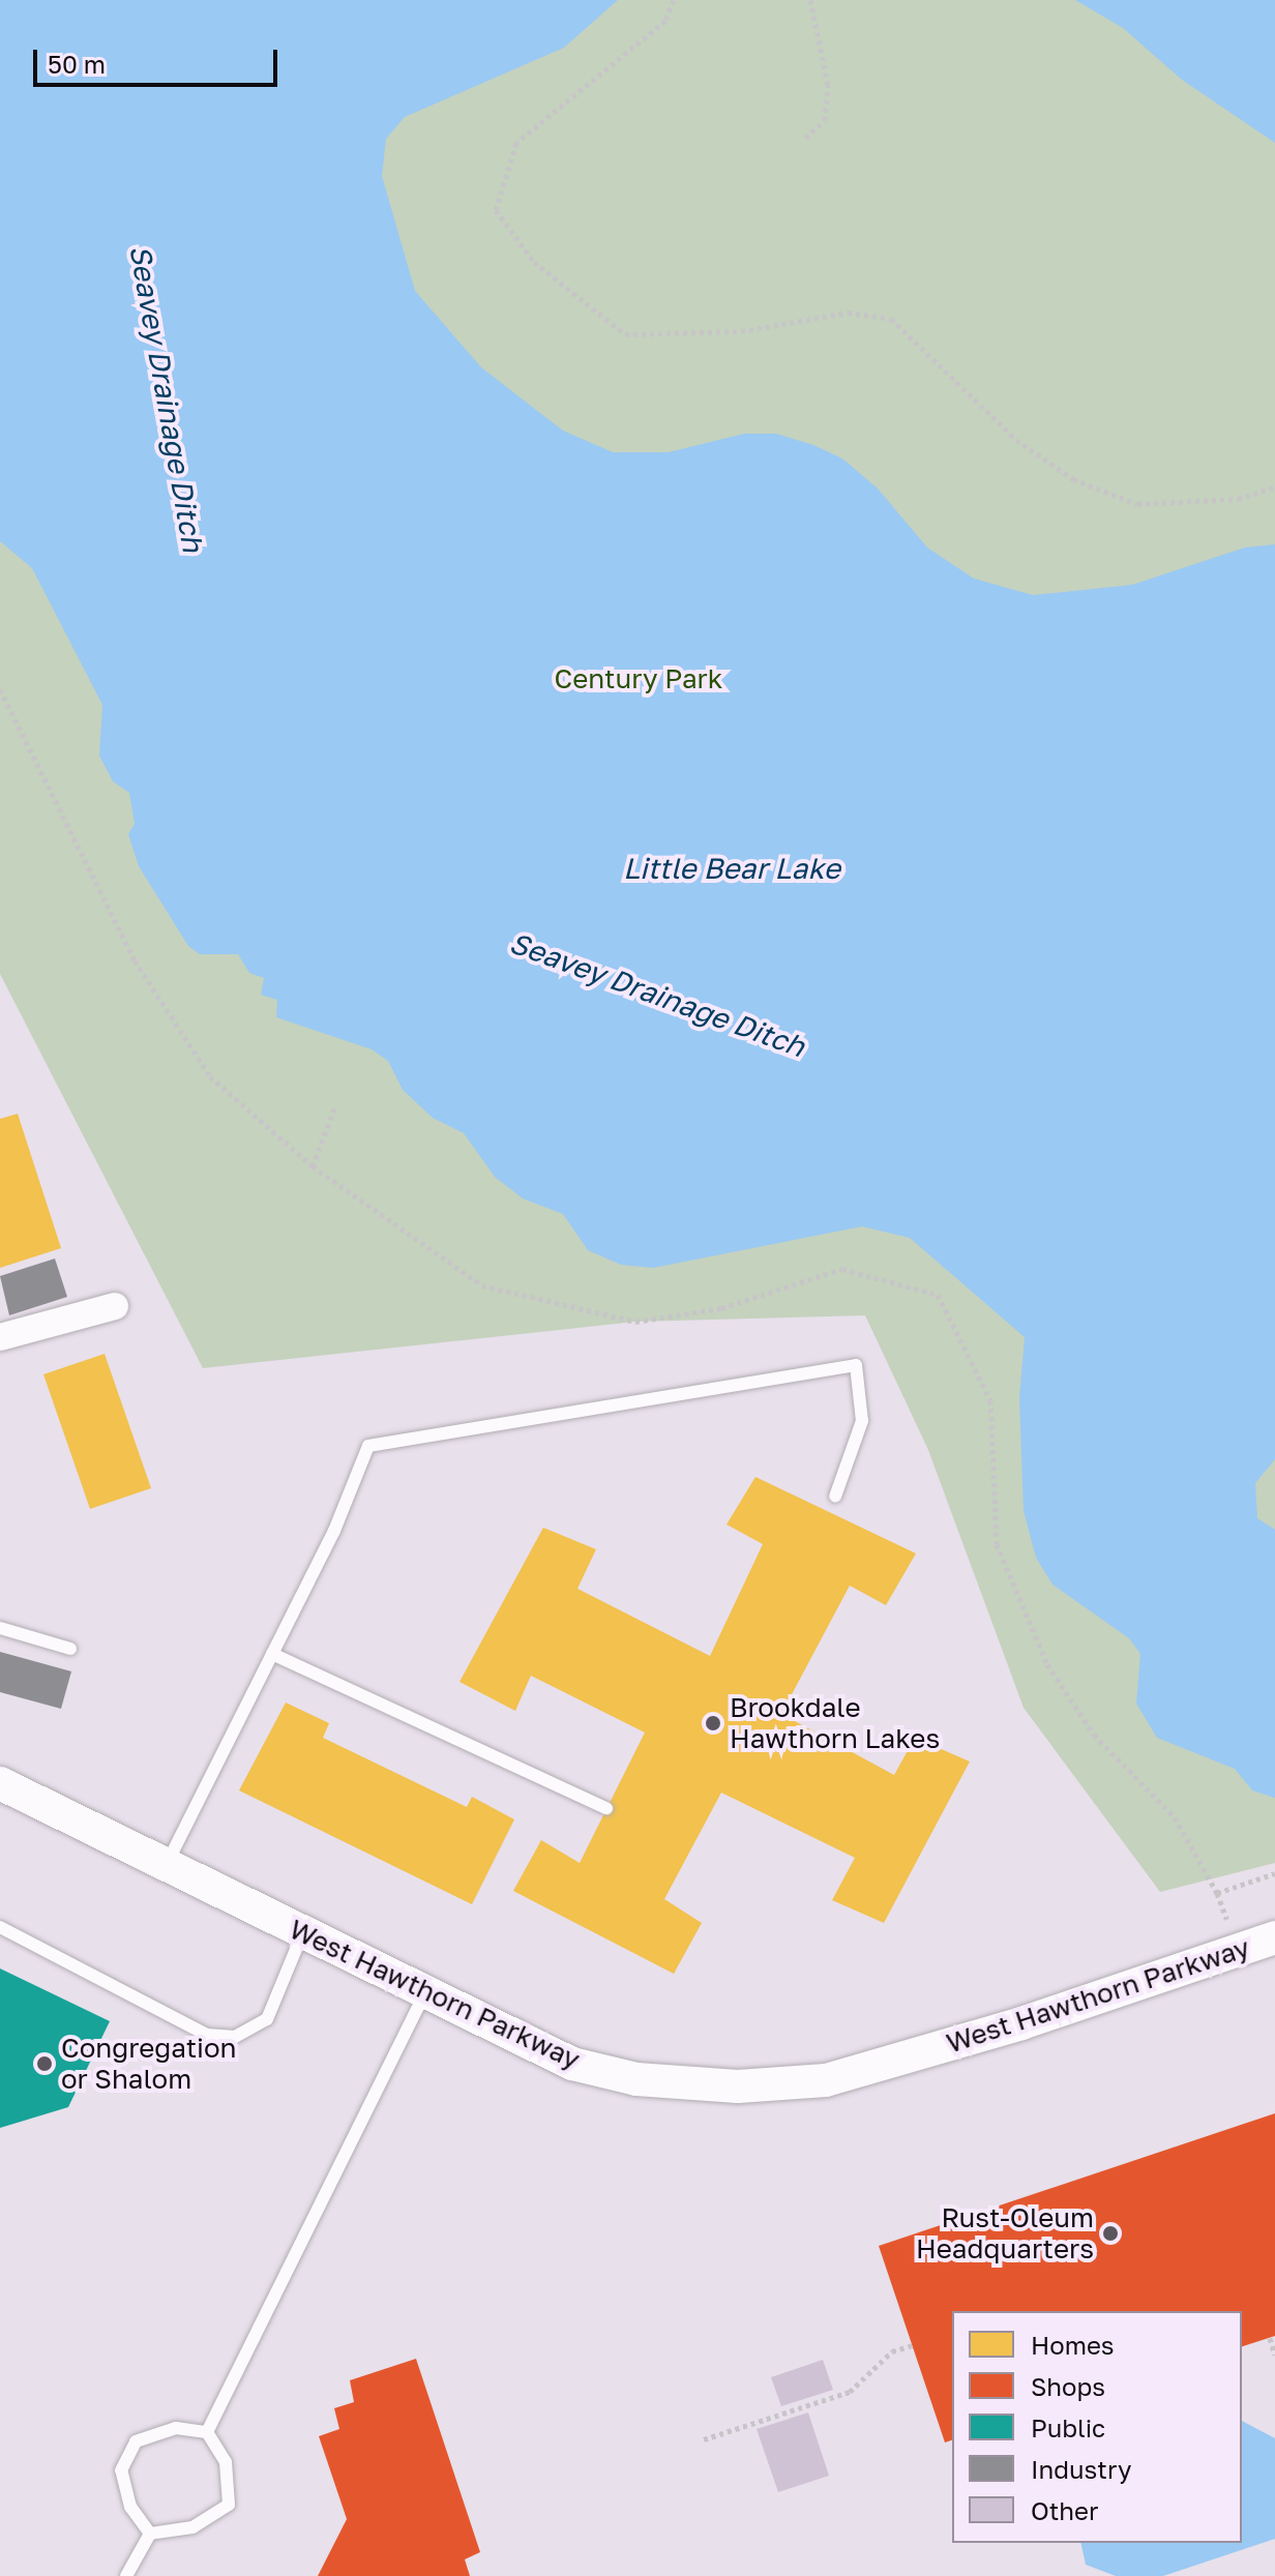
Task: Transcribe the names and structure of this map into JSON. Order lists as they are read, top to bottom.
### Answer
{
  "streets": {
    "street": ["West Hawthorn Parkway"]
  },
  "water": ["Seavey Drainage Ditch", "Little Bear Lake"],
  "parks": ["Century Park"],
  "places": ["Brookdale Hawthorn Lakes", "Congregation or Shalom", "Rust-Oleum Headquarters"],
  "legend": [
    "Homes",
    "Shops",
    "Public",
    "Industry",
    "Other"
  ],
  "scale_bar": "50 m"
}
